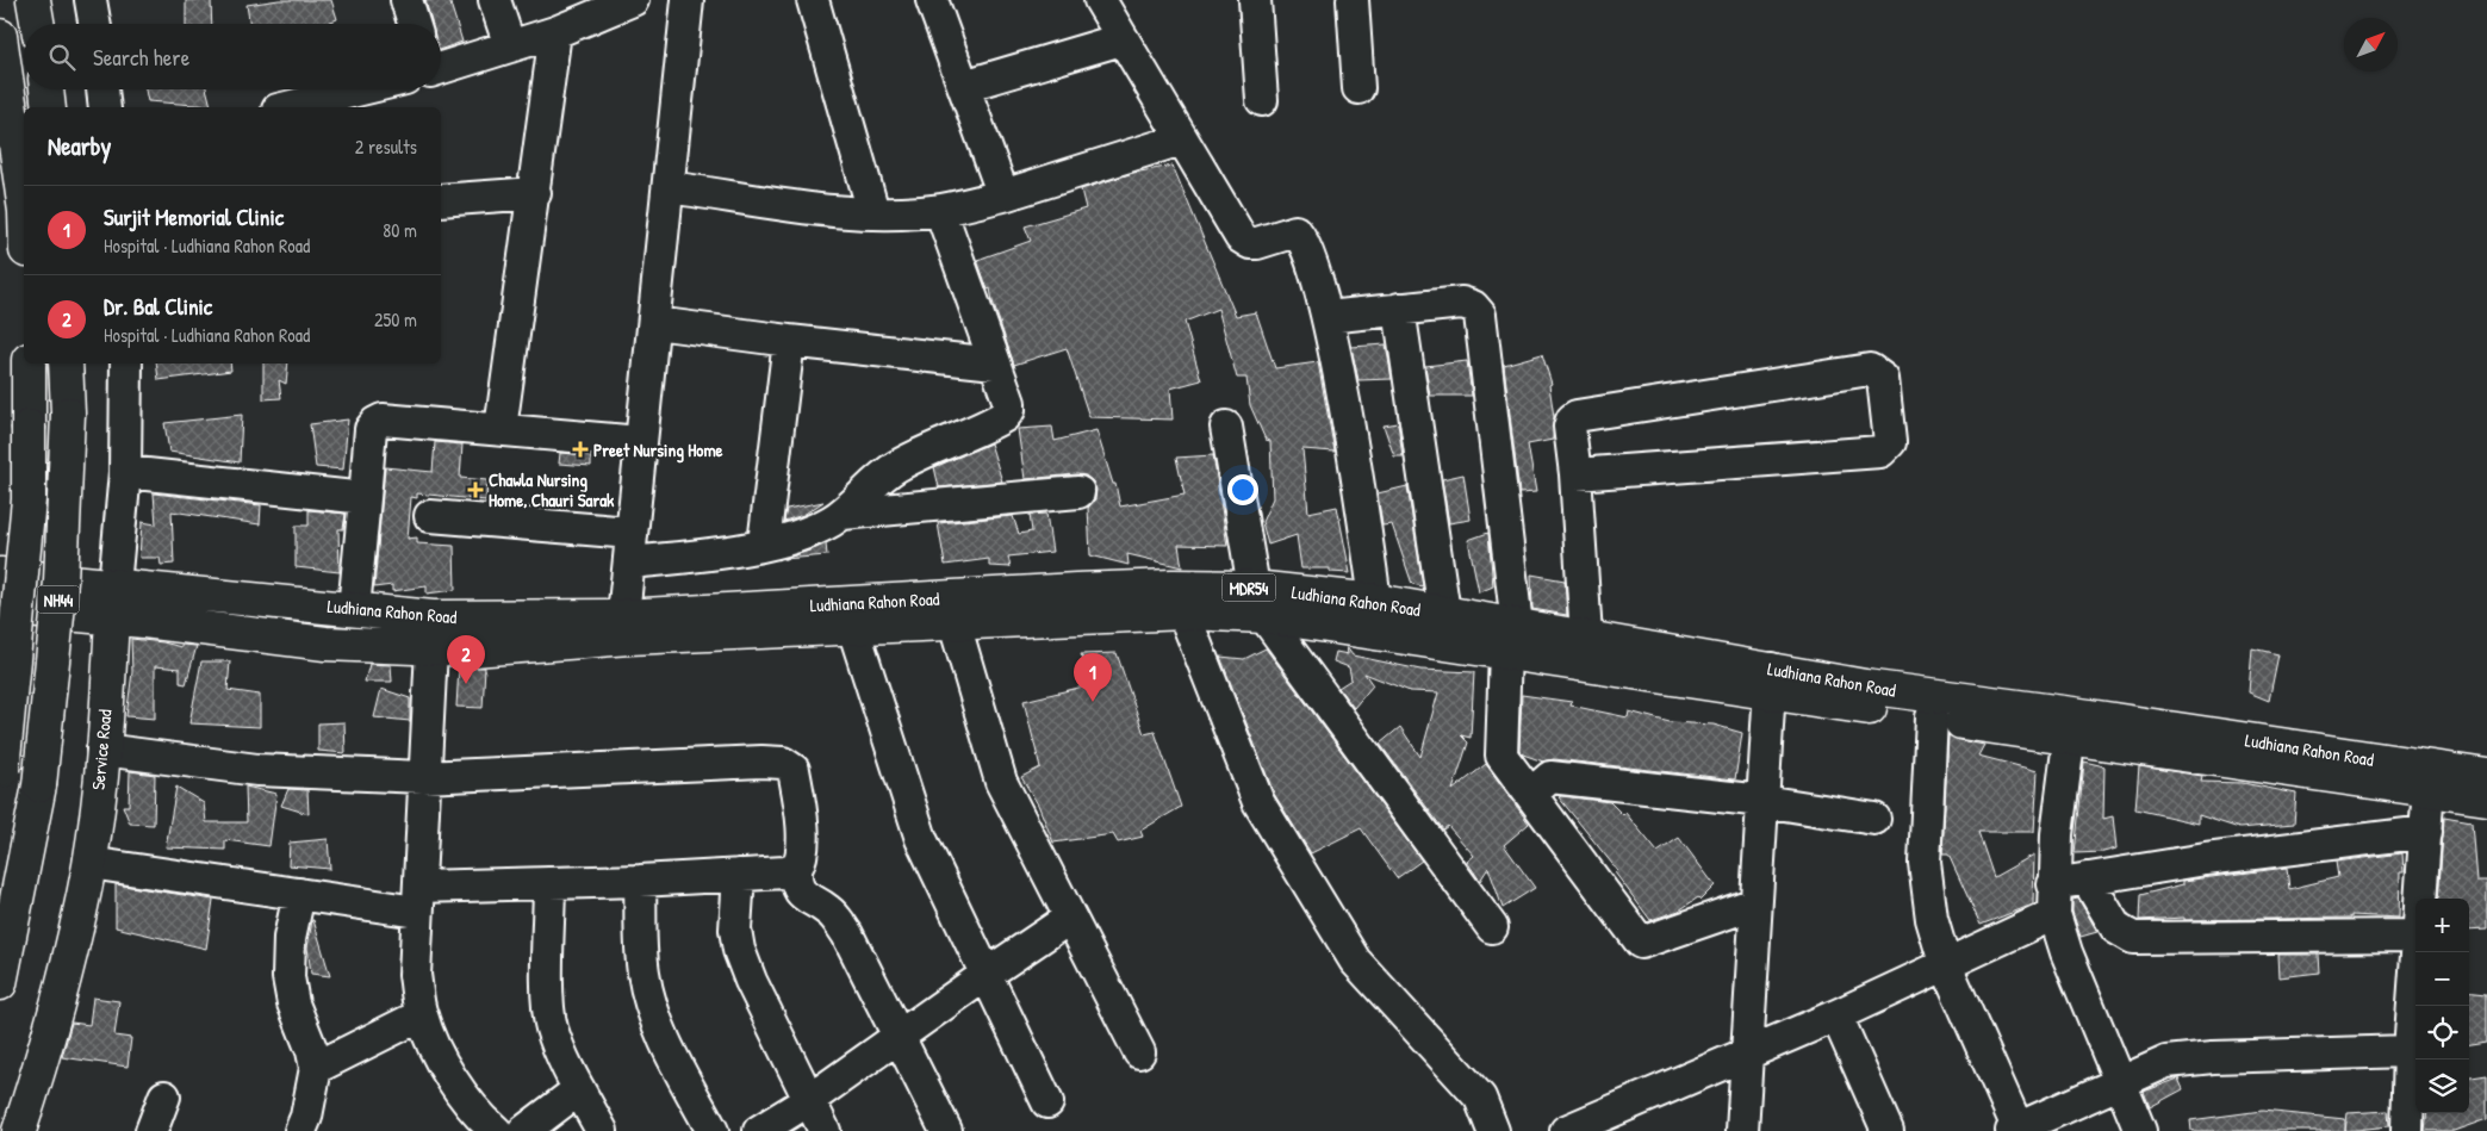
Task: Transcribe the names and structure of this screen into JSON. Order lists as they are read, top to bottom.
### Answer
{
  "streets": {
    "main road": [
      "MDR54",
      "NH44",
      "Ludhiana Rahon Road",
      "Service Road"
    ]
  },
  "crossings": [
    ["Ludhiana Rahon Road", "Service Road"]
  ],
  "places": {
    "health": ["Preet Nursing Home", "Chawla Nursing Home, Chauri Sarak"]
  },
  "north": "top right",
  "page": {
    "search": "Search here",
    "heading": ["Nearby", "2 results"],
    "list": [
      {
        "mark": "1",
        "name": "Surjit Memorial Clinic",
        "note": "Hospital · Ludhiana Rahon Road",
        "value": "80 m"
      },
      {
        "mark": "2",
        "name": "Dr. Bal Clinic",
        "note": "Hospital · Ludhiana Rahon Road",
        "value": "250 m"
      }
    ],
    "pins": ["2", "1"],
    "map_buttons": ["+", "−"]
  }
}
